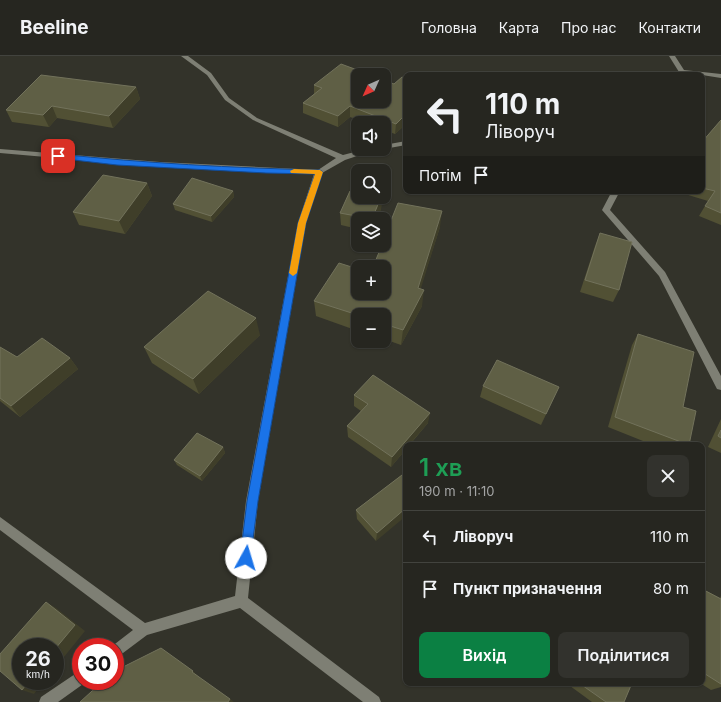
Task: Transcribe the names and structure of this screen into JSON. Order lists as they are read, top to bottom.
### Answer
{
  "north": "bottom left",
  "page": {
    "header": "Beeline",
    "nav": [
      "Головна",
      "Карта",
      "Про нас",
      "Контакти"
    ],
    "map_buttons": ["+", "−"],
    "turn": ["110 m", "Ліворуч"],
    "then": "Потім",
    "heading": ["1 хв", "190 m · 11:10"],
    "list": [
      {
        "name": "Ліворуч",
        "value": "110 m"
      },
      {
        "name": "Пункт призначення",
        "value": "80 m"
      }
    ],
    "buttons": ["Вихід", "Поділитися"],
    "speed": "26 km/h",
    "limit": "30"
  }
}
